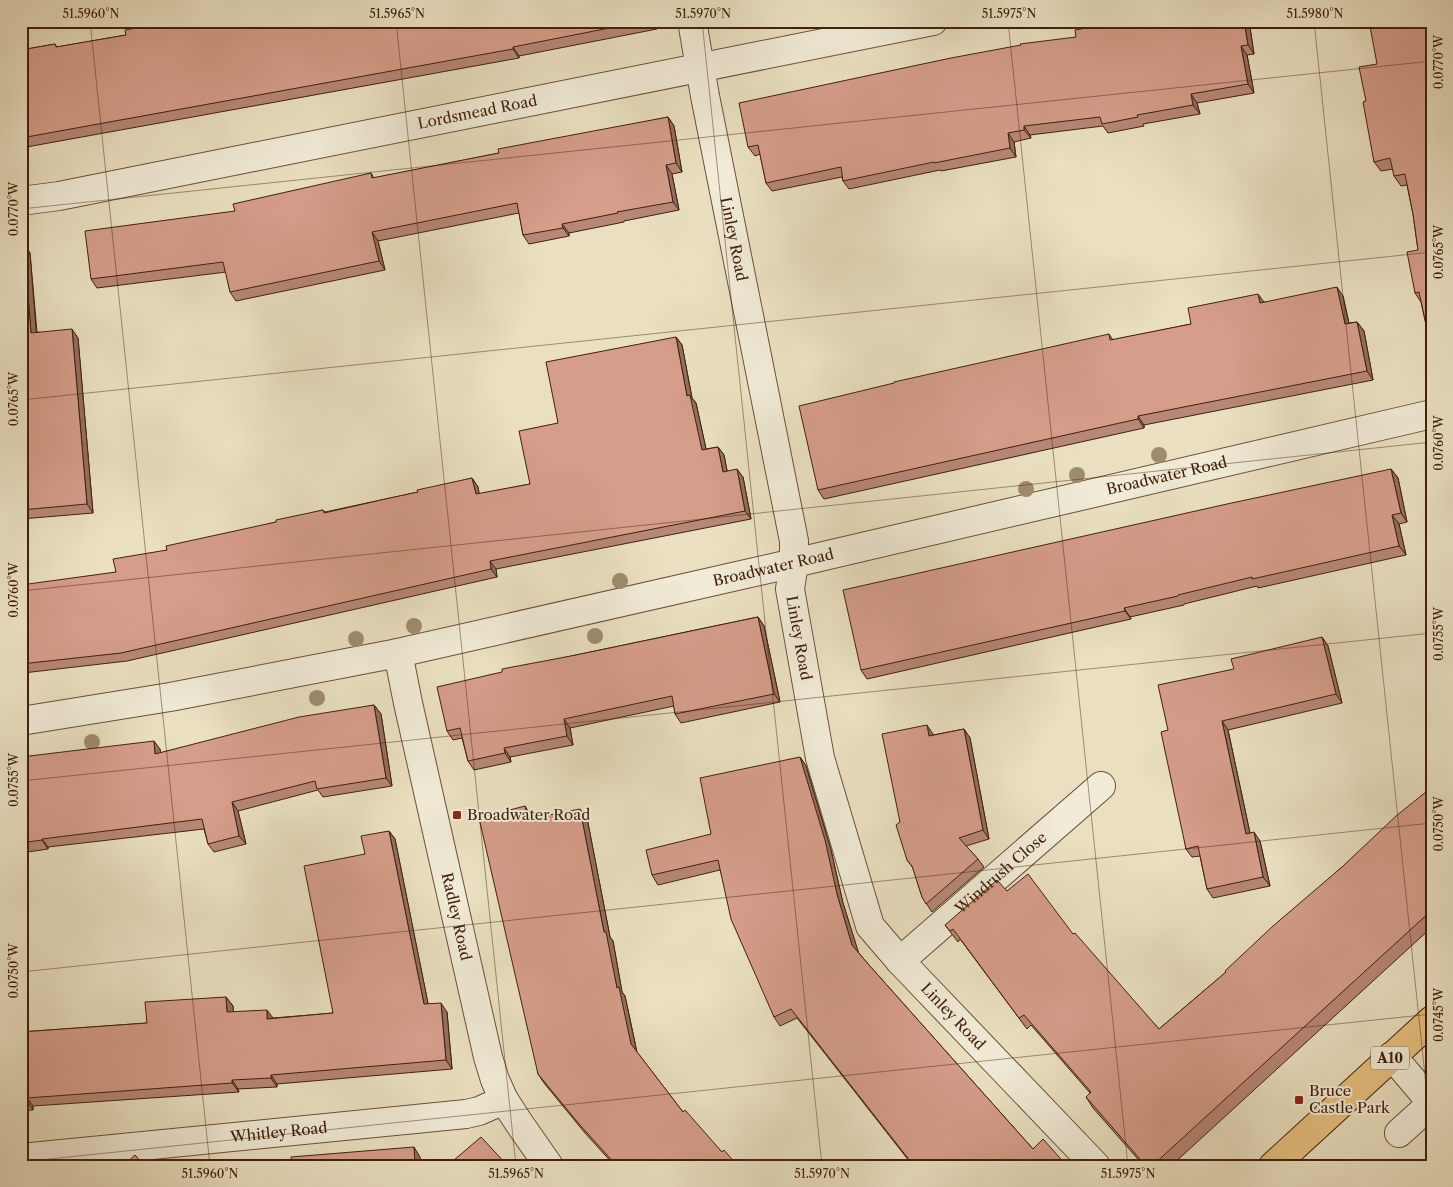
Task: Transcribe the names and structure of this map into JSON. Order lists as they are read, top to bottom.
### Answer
{
  "streets": {
    "highway": ["A10"],
    "street": [
      "Lordsmead Road",
      "Linley Road",
      "Broadwater Road",
      "Windrush Close",
      "Radley Road",
      "Whitley Road"
    ]
  },
  "crossings": [
    ["Lordsmead Road", "Linley Road"],
    ["Linley Road", "Broadwater Road"],
    ["Linley Road", "Windrush Close"],
    ["Broadwater Road", "Radley Road"],
    ["Radley Road", "Whitley Road"]
  ],
  "places": {
    "transit": ["Broadwater Road", "Bruce Castle Park"]
  },
  "coordinates": [
    "51.5960°N",
    "51.5965°N",
    "51.5970°N",
    "51.5975°N",
    "51.5980°N",
    "0.0770°W",
    "0.0765°W",
    "0.0760°W",
    "0.0755°W",
    "0.0750°W",
    "0.0745°W"
  ]
}
